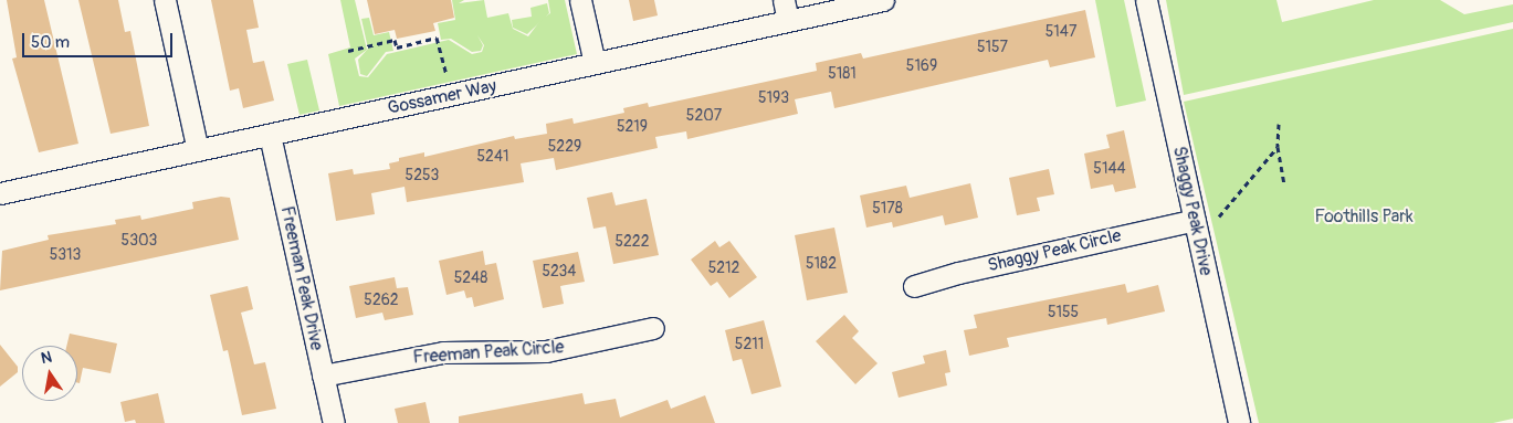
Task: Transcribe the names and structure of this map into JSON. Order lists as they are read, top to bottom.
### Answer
{
  "streets": {
    "street": [
      "Gossamer Way",
      "Shaggy Peak Drive",
      "Shaggy Peak Circle",
      "Freeman Peak Drive",
      "Freeman Peak Circle"
    ]
  },
  "crossings": [
    ["Gossamer Way", "Freeman Peak Drive"],
    ["Shaggy Peak Drive", "Shaggy Peak Circle"],
    ["Freeman Peak Drive", "Freeman Peak Circle"]
  ],
  "parks": ["Foothills Park"],
  "house_numbers": [
    "5147",
    "5157",
    "5169",
    "5181",
    "5193",
    "5207",
    "5219",
    "5229",
    "5241",
    "5144",
    "5253",
    "5178",
    "5303",
    "5222",
    "5313",
    "5182",
    "5212",
    "5234",
    "5248",
    "5262",
    "5155",
    "5211"
  ],
  "scale_bar": "50 m",
  "north": "top"
}
